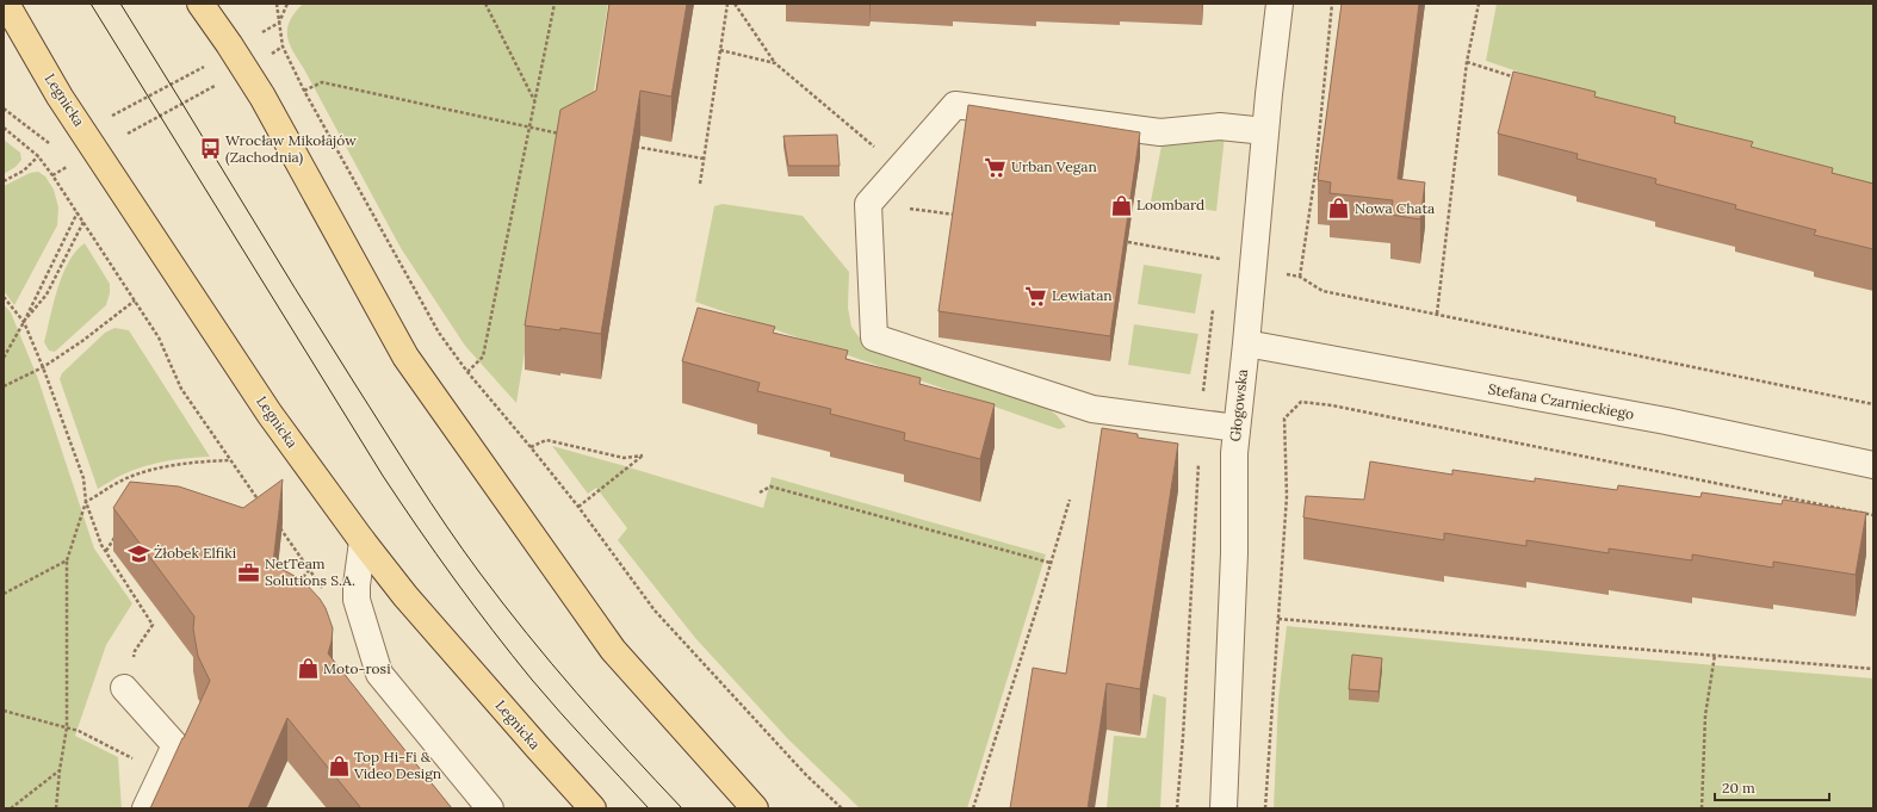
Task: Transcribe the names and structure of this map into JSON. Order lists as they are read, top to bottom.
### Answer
{
  "streets": {
    "main road": ["Legnicka"],
    "street": ["Stefana Czarnieckiego", "Głogowska"]
  },
  "crossings": [
    ["Stefana Czarnieckiego", "Głogowska"]
  ],
  "places": {
    "bus stop": ["Wrocław Mikołajów (Zachodnia)"],
    "supermarket": ["Urban Vegan", "Lewiatan"],
    "shop": [
      "Loombard",
      "Nowa Chata",
      "Moto-rosi",
      "Top Hi-Fi & Video Design"
    ],
    "school or university": ["Żłobek Elfiki"],
    "office": ["NetTeam Solutions S.A."]
  },
  "scale_bar": "20 m"
}
